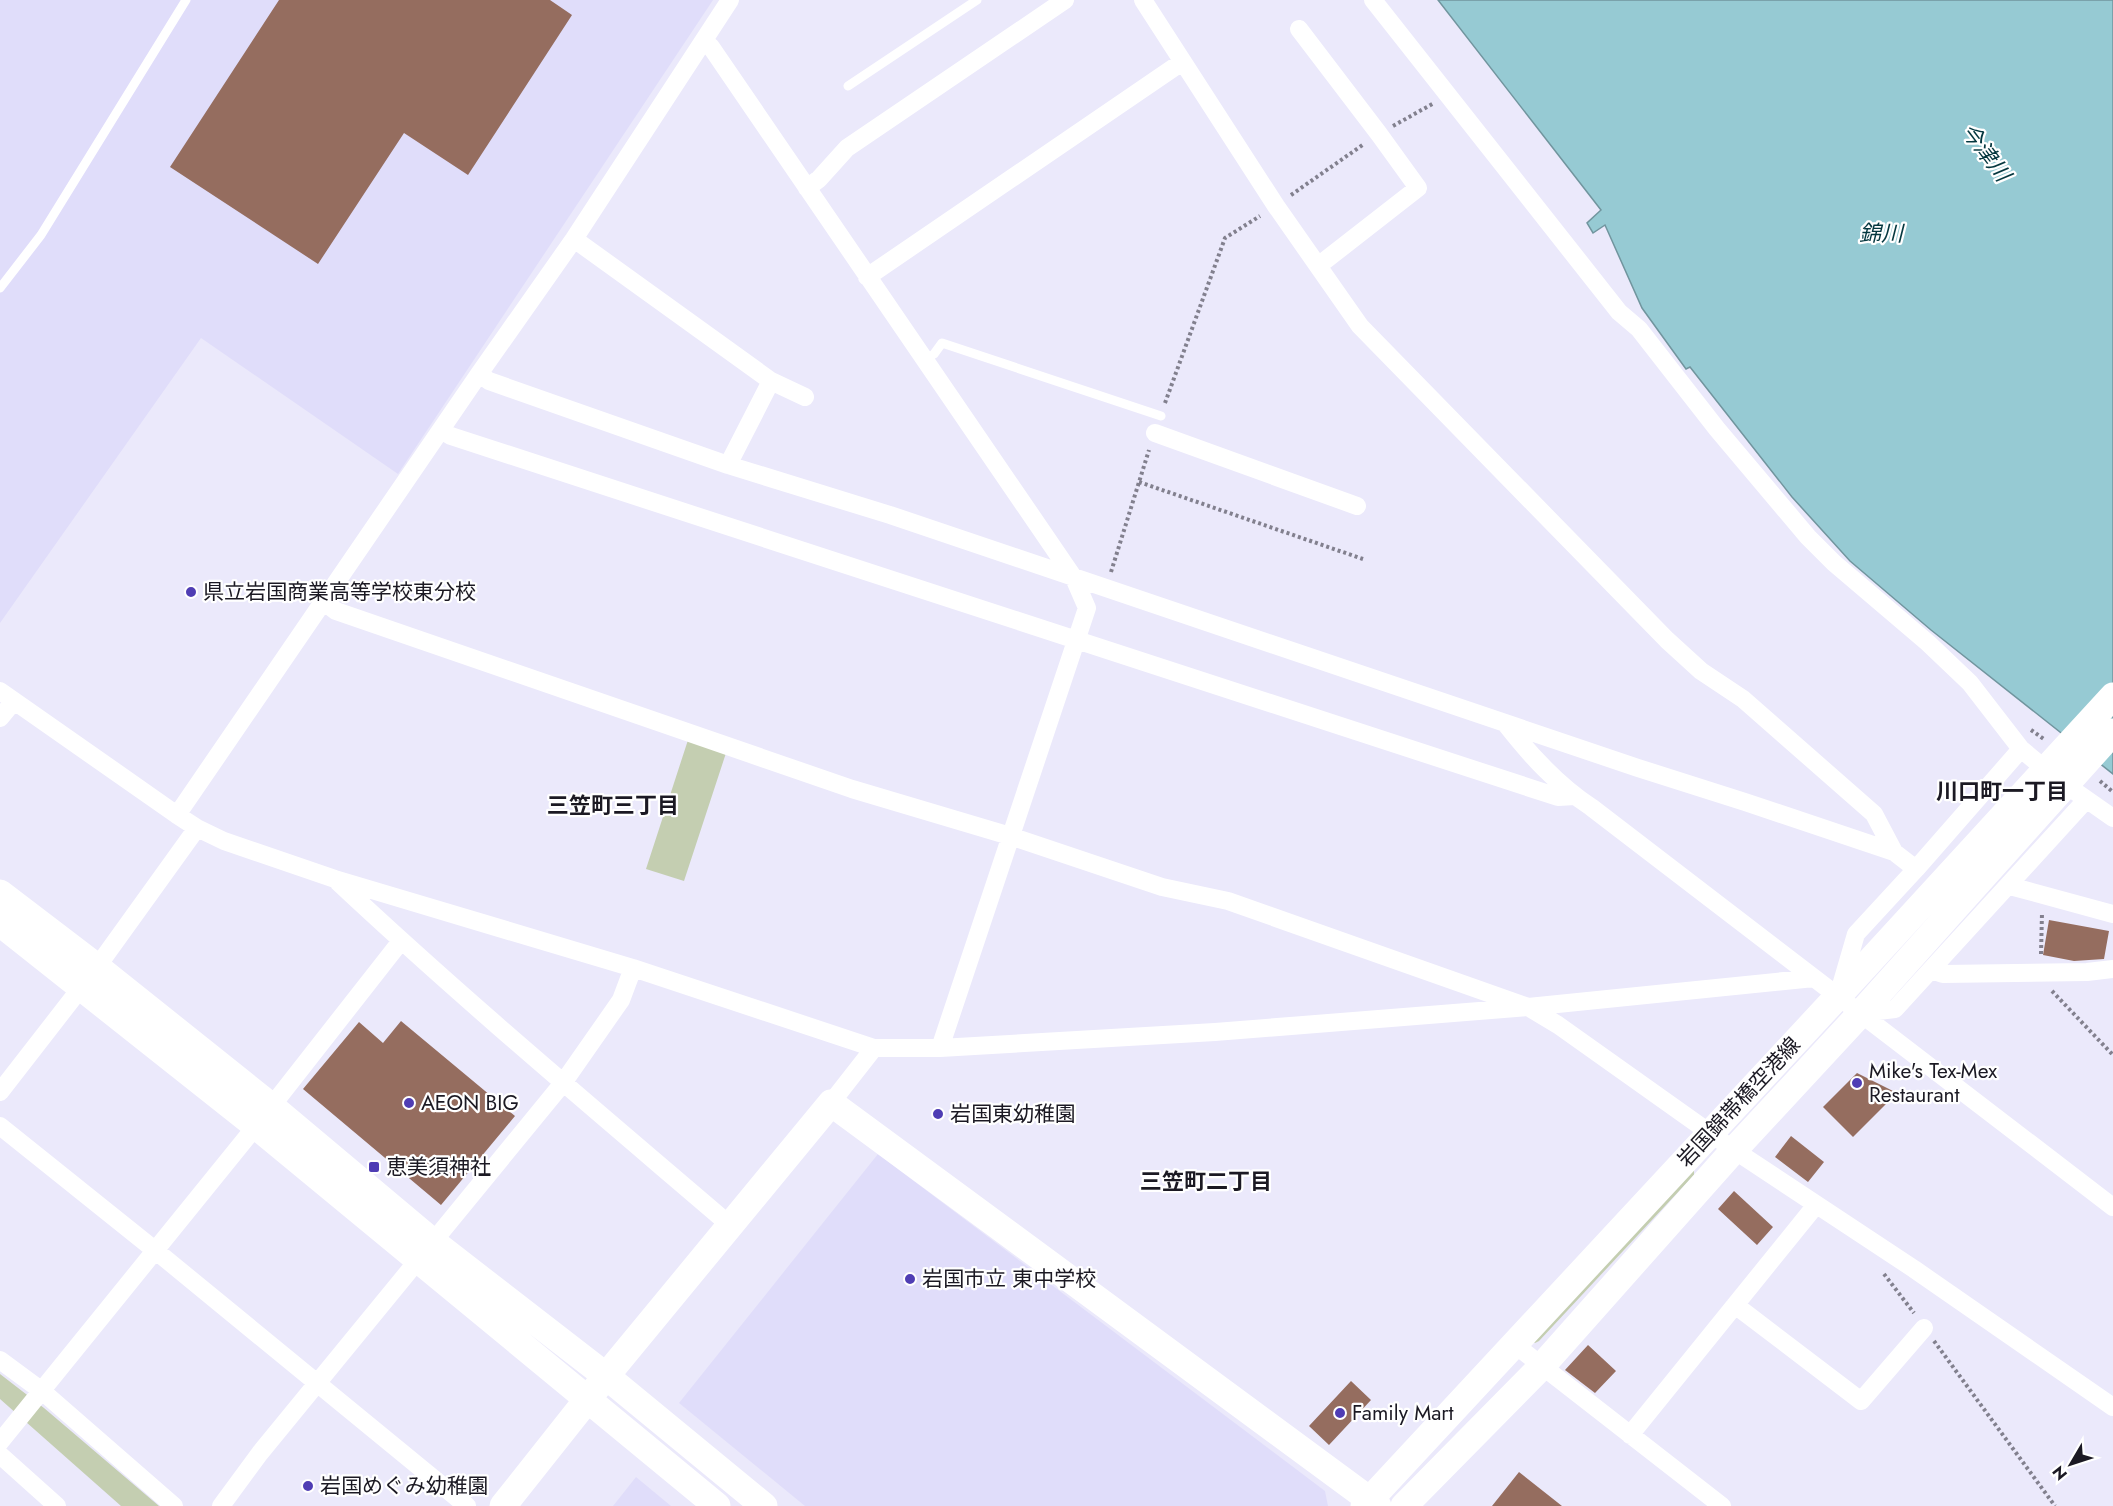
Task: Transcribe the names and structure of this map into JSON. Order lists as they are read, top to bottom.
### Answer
{
  "streets": {
    "street": ["岩国錦帯橋空港線"]
  },
  "districts": ["川口町一丁目", "三笠町三丁目", "三笠町二丁目"],
  "water": ["今津川", "錦川"],
  "places": {
    "other": [
      "県立岩国商業高等学校東分校",
      "Mike's Tex-Mex Restaurant",
      "AEON BIG",
      "岩国東幼稚園",
      "岩国市立 東中学校",
      "Family Mart",
      "岩国めぐみ幼稚園"
    ],
    "transit": ["恵美須神社"]
  },
  "north": "bottom left"
}
